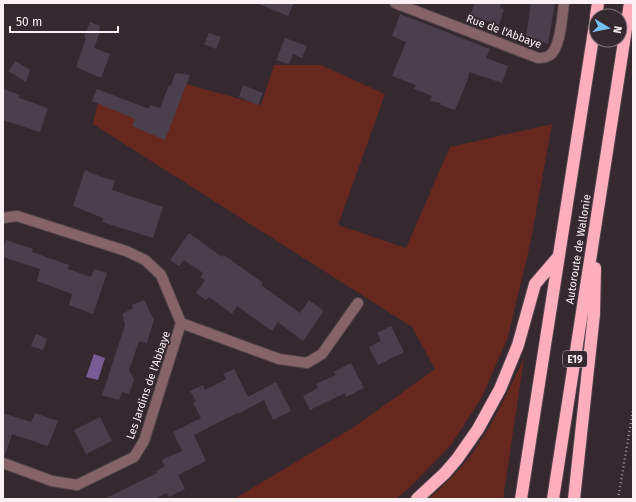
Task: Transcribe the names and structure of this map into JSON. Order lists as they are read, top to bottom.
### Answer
{
  "streets": {
    "highway": ["Autoroute de Wallonie", "E19"],
    "street": ["Rue de l'Abbaye", "Les Jardins de l'Abbaye"]
  },
  "scale_bar": "50 m",
  "north": "right"
}
